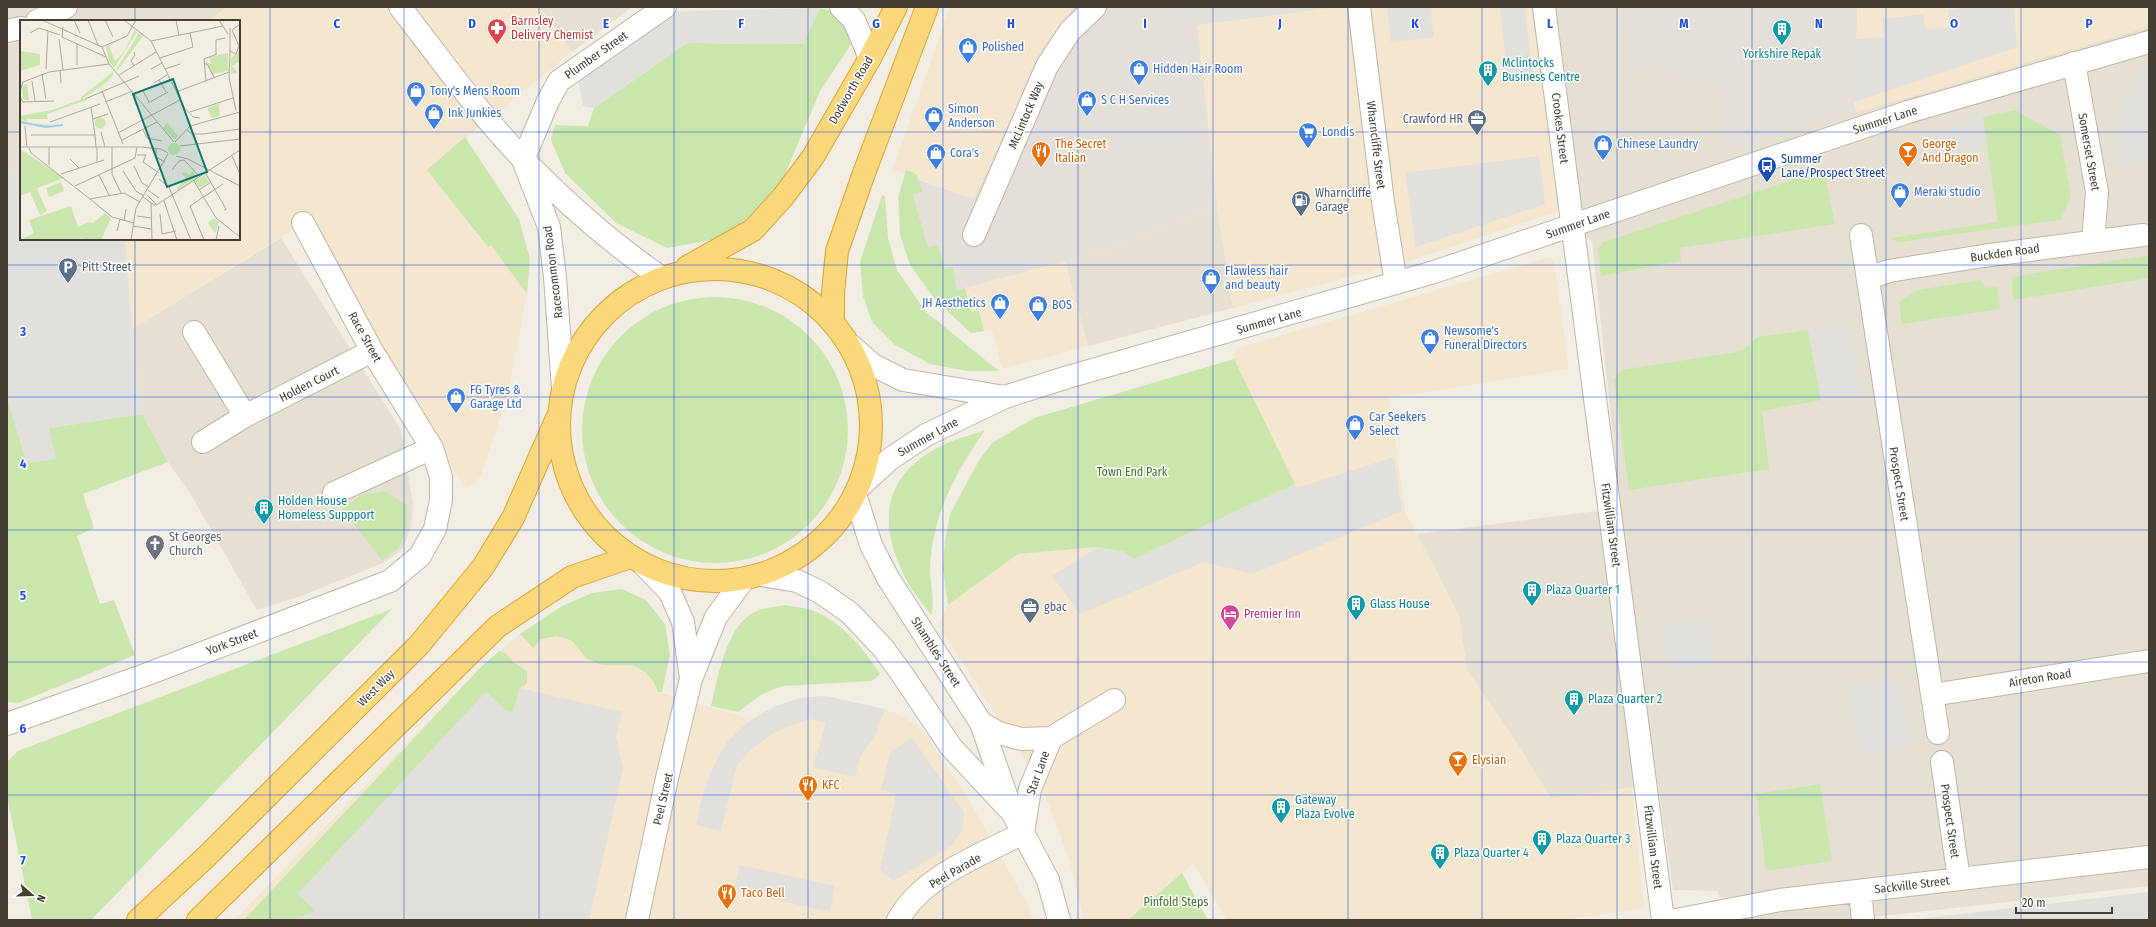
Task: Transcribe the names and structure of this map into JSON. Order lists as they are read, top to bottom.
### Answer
{
  "streets": {
    "highway": ["Dodworth Road", "West Way"],
    "street": [
      "Plumber Street",
      "McLintock Way",
      "Summer Lane",
      "Crookes Street",
      "Wharncliffe Street",
      "Somerset Street",
      "Buckden Road",
      "Racecommon Road",
      "Race Street",
      "Holden Court",
      "Prospect Street",
      "Fitzwilliam Street",
      "York Street",
      "Shambles Street",
      "Aireton Road",
      "Star Lane",
      "Peel Street",
      "Peel Parade",
      "Sackville Street"
    ]
  },
  "crossings": [
    ["Plumber Street", "Racecommon Road"],
    ["Dodworth Road", "Racecommon Road"],
    ["Summer Lane", "Crookes Street"],
    ["Summer Lane", "Wharncliffe Street"],
    ["Summer Lane", "Somerset Street"],
    ["Summer Lane", "Fitzwilliam Street"],
    ["Summer Lane", "Shambles Street"],
    ["Crookes Street", "Fitzwilliam Street"],
    ["Somerset Street", "Buckden Road"],
    ["Buckden Road", "Prospect Street"],
    ["Race Street", "Holden Court"],
    ["Race Street", "York Street"],
    ["Prospect Street", "Aireton Road"],
    ["Prospect Street", "Sackville Street"],
    ["Shambles Street", "Star Lane"],
    ["Shambles Street", "Peel Street"],
    ["Shambles Street", "Peel Parade"],
    ["Star Lane", "Peel Parade"]
  ],
  "parks": ["Town End Park", "Pinfold Steps"],
  "places": {
    "pharmacy": ["Barnsley Delivery Chemist"],
    "building": [
      "Yorkshire Repak",
      "Mclintocks Business Centre",
      "Holden House Homeless Suppport",
      "Plaza Quarter 1",
      "Glass House",
      "Plaza Quarter 2",
      "Gateway Plaza Evolve",
      "Plaza Quarter 3",
      "Plaza Quarter 4"
    ],
    "shop": [
      "Polished",
      "Hidden Hair Room",
      "Tony's Mens Room",
      "S C H Services",
      "Ink Junkies",
      "Simon Anderson",
      "Chinese Laundry",
      "Cora's",
      "Meraki studio",
      "Flawless hair and beauty",
      "JH Aesthetics",
      "BOS",
      "Newsome's Funeral Directors",
      "FG Tyres & Garage Ltd",
      "Car Seekers Select"
    ],
    "office": ["Crawford HR", "gbac"],
    "supermarket": ["Londis"],
    "restaurant": ["The Secret Italian", "KFC", "Taco Bell"],
    "bar": ["George And Dragon", "Elysian"],
    "bus stop": ["Summer Lane/Prospect Street"],
    "fuel station": ["Wharncliffe Garage"],
    "parking": ["Pitt Street"],
    "church": ["St Georges Church"],
    "hotel": ["Premier Inn"]
  },
  "scale_bar": "20 m",
  "north": "right",
  "grid": {
    "columns": [
      "C",
      "D",
      "E",
      "F",
      "G",
      "H",
      "I",
      "J",
      "K",
      "L",
      "M",
      "N",
      "O",
      "P"
    ],
    "rows": [
      "3",
      "4",
      "5",
      "6",
      "7"
    ]
  }
}
